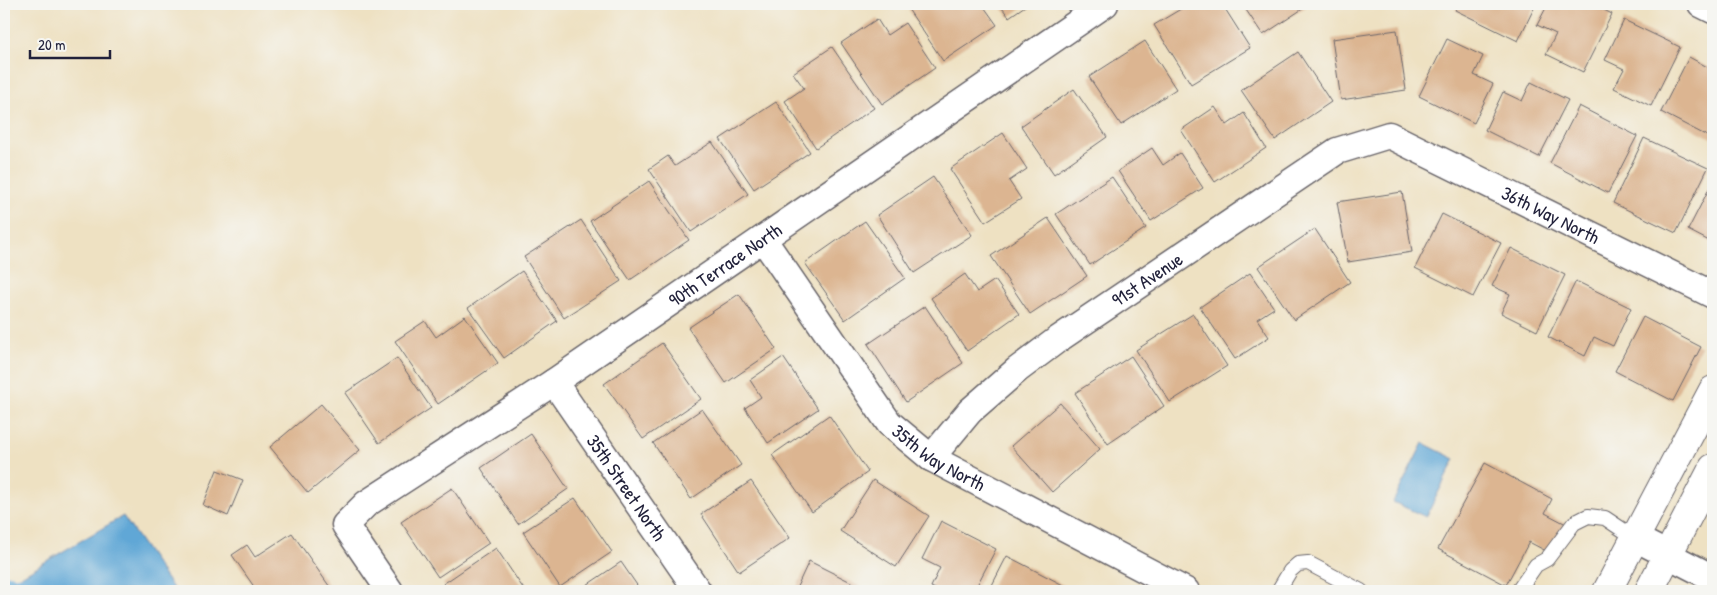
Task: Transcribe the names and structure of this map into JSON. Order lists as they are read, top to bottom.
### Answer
{
  "streets": {
    "street": [
      "36th Way North",
      "90th Terrace North",
      "91st Avenue",
      "35th Way North",
      "35th Street North"
    ]
  },
  "crossings": [
    ["36th Way North", "91st Avenue"],
    ["90th Terrace North", "35th Way North"],
    ["90th Terrace North", "35th Street North"],
    ["91st Avenue", "35th Way North"]
  ],
  "scale_bar": "20 m"
}
